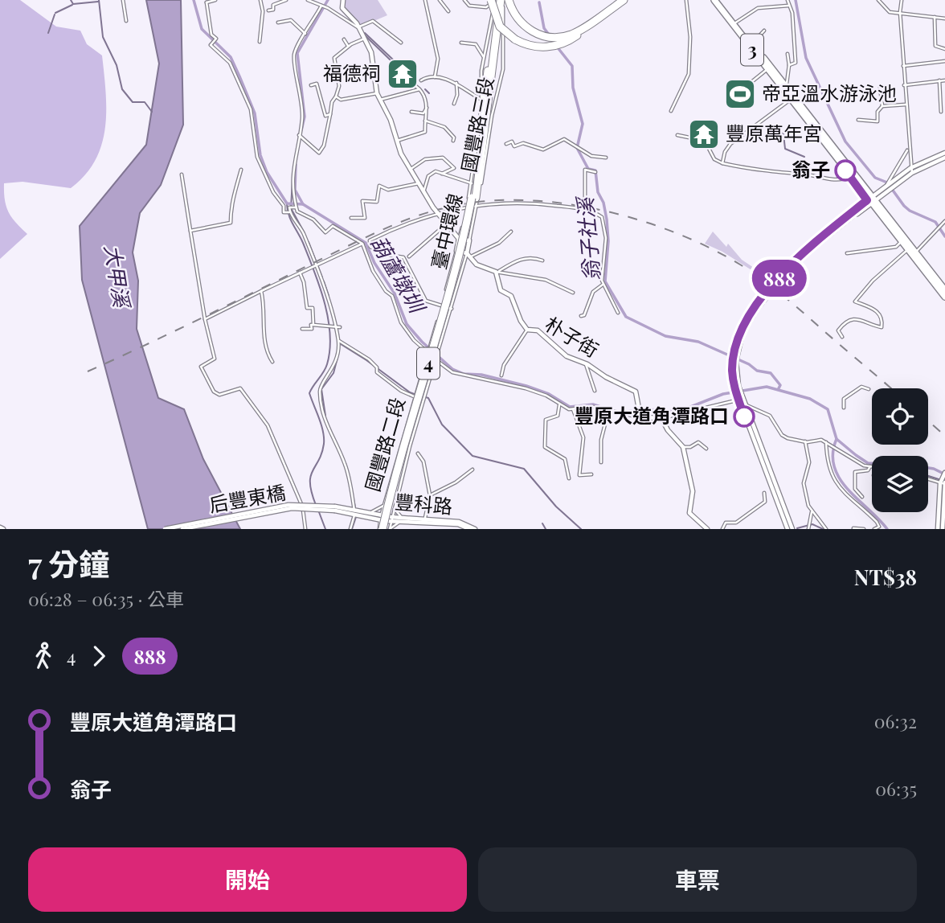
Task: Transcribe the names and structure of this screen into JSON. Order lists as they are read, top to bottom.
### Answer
{
  "streets": {
    "highway": ["臺中環線", "4"],
    "main road": ["3"],
    "street": [
      "國豐路三段",
      "朴子街",
      "國豐路二段",
      "后豐東橋",
      "豐科路"
    ]
  },
  "crossings": [
    ["國豐路三段", "臺中環線"],
    ["國豐路三段", "國豐路二段"],
    ["臺中環線", "國豐路二段"],
    ["臺中環線", "豐科路"],
    ["國豐路二段", "豐科路"],
    ["后豐東橋", "豐科路"]
  ],
  "water": ["翁子社溪", "葫蘆墩圳", "大甲溪"],
  "places": {
    "temple": ["福德祠", "豐原萬年宮"],
    "sports": ["帝亞溫水游泳池"],
    "other": ["翁子", "豐原大道角潭路口"]
  },
  "lines": ["bus line 888"],
  "page": {
    "on_map": "888",
    "heading": ["7 分鐘", "06:28 – 06:35 · 公車", "NT$38"],
    "legs": ["4", "888"],
    "list": [
      {
        "name": "豐原大道角潭路口",
        "value": "06:32"
      },
      {
        "name": "翁子",
        "value": "06:35"
      }
    ],
    "buttons": ["開始", "車票"]
  }
}
